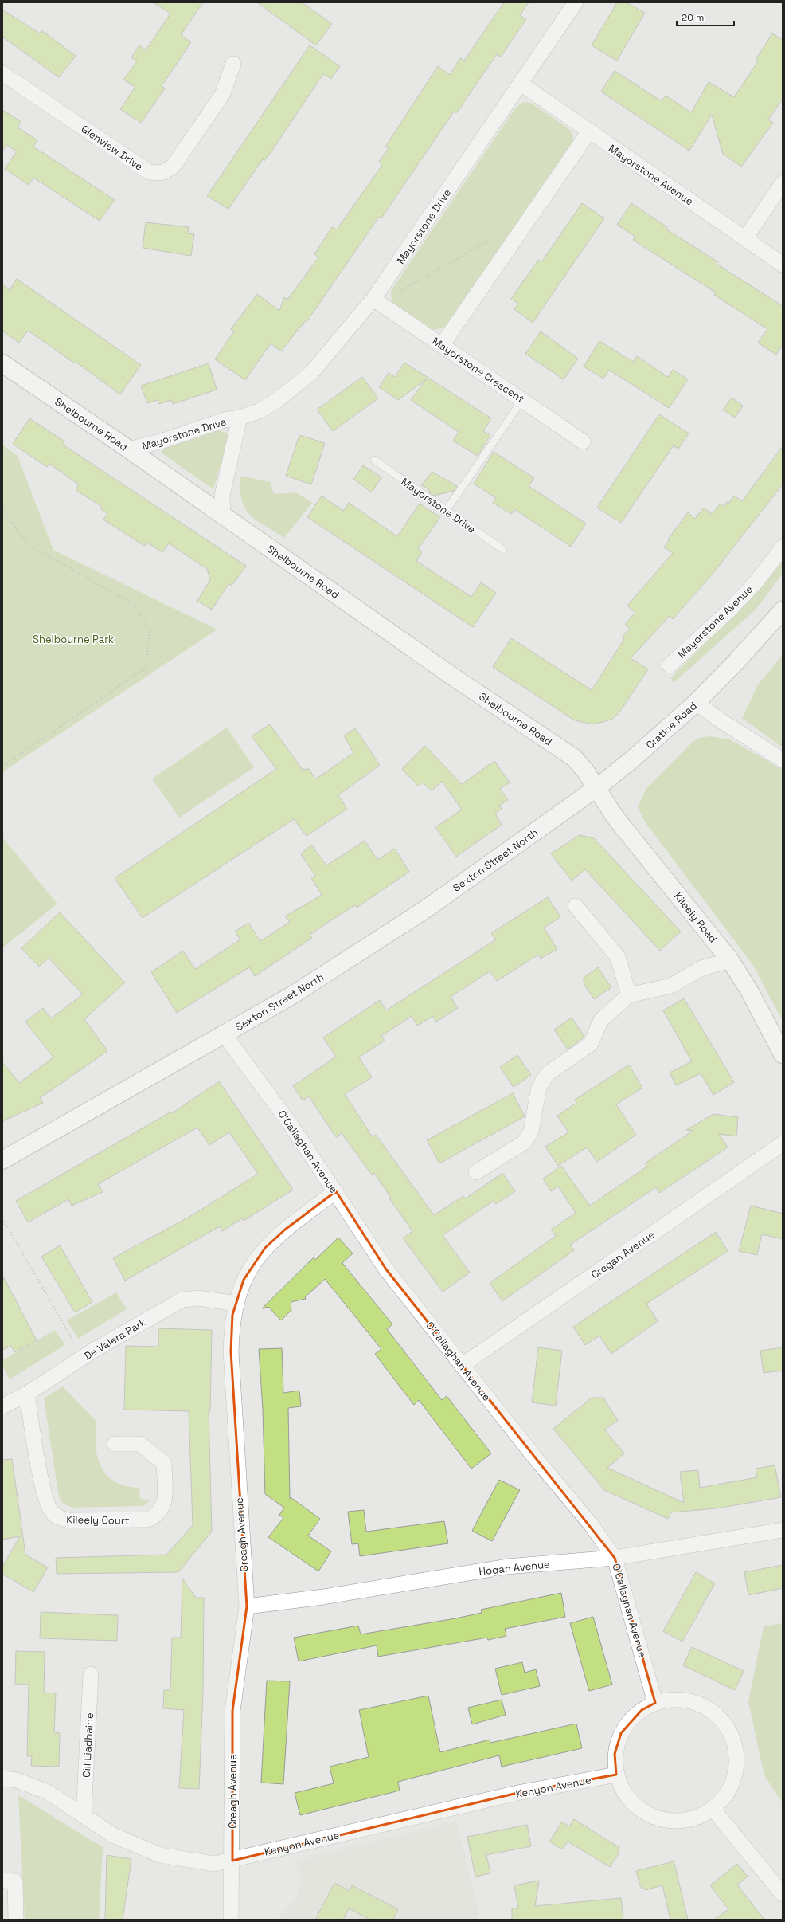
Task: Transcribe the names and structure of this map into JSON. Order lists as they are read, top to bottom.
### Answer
{
  "streets": {
    "main road": [
      "Shelbourne Road",
      "Cratloe Road",
      "Sexton Street North",
      "Kileely Road"
    ],
    "street": [
      "Glenview Drive",
      "Mayorstone Avenue",
      "Mayorstone Drive",
      "Mayorstone Crescent",
      "O'Callaghan Avenue",
      "Cregan Avenue",
      "De Valera Park",
      "Kileely Court",
      "Creagh Avenue",
      "Hogan Avenue",
      "Cill Liadhaine",
      "Kenyon Avenue"
    ]
  },
  "crossings": [
    ["Mayorstone Avenue", "Mayorstone Drive"],
    ["Mayorstone Drive", "Mayorstone Crescent"],
    ["Mayorstone Drive", "Shelbourne Road"],
    ["Shelbourne Road", "Cratloe Road"],
    ["Shelbourne Road", "Kileely Road"],
    ["Cratloe Road", "Sexton Street North"],
    ["Cratloe Road", "Kileely Road"],
    ["Sexton Street North", "O'Callaghan Avenue"],
    ["O'Callaghan Avenue", "Cregan Avenue"],
    ["O'Callaghan Avenue", "Creagh Avenue"],
    ["O'Callaghan Avenue", "Hogan Avenue"],
    ["De Valera Park", "Kileely Court"],
    ["De Valera Park", "Creagh Avenue"],
    ["Creagh Avenue", "Hogan Avenue"],
    ["Creagh Avenue", "Kenyon Avenue"],
    ["Cill Liadhaine", "Kenyon Avenue"]
  ],
  "parks": ["Shelbourne Park"],
  "scale_bar": "20 m"
}
